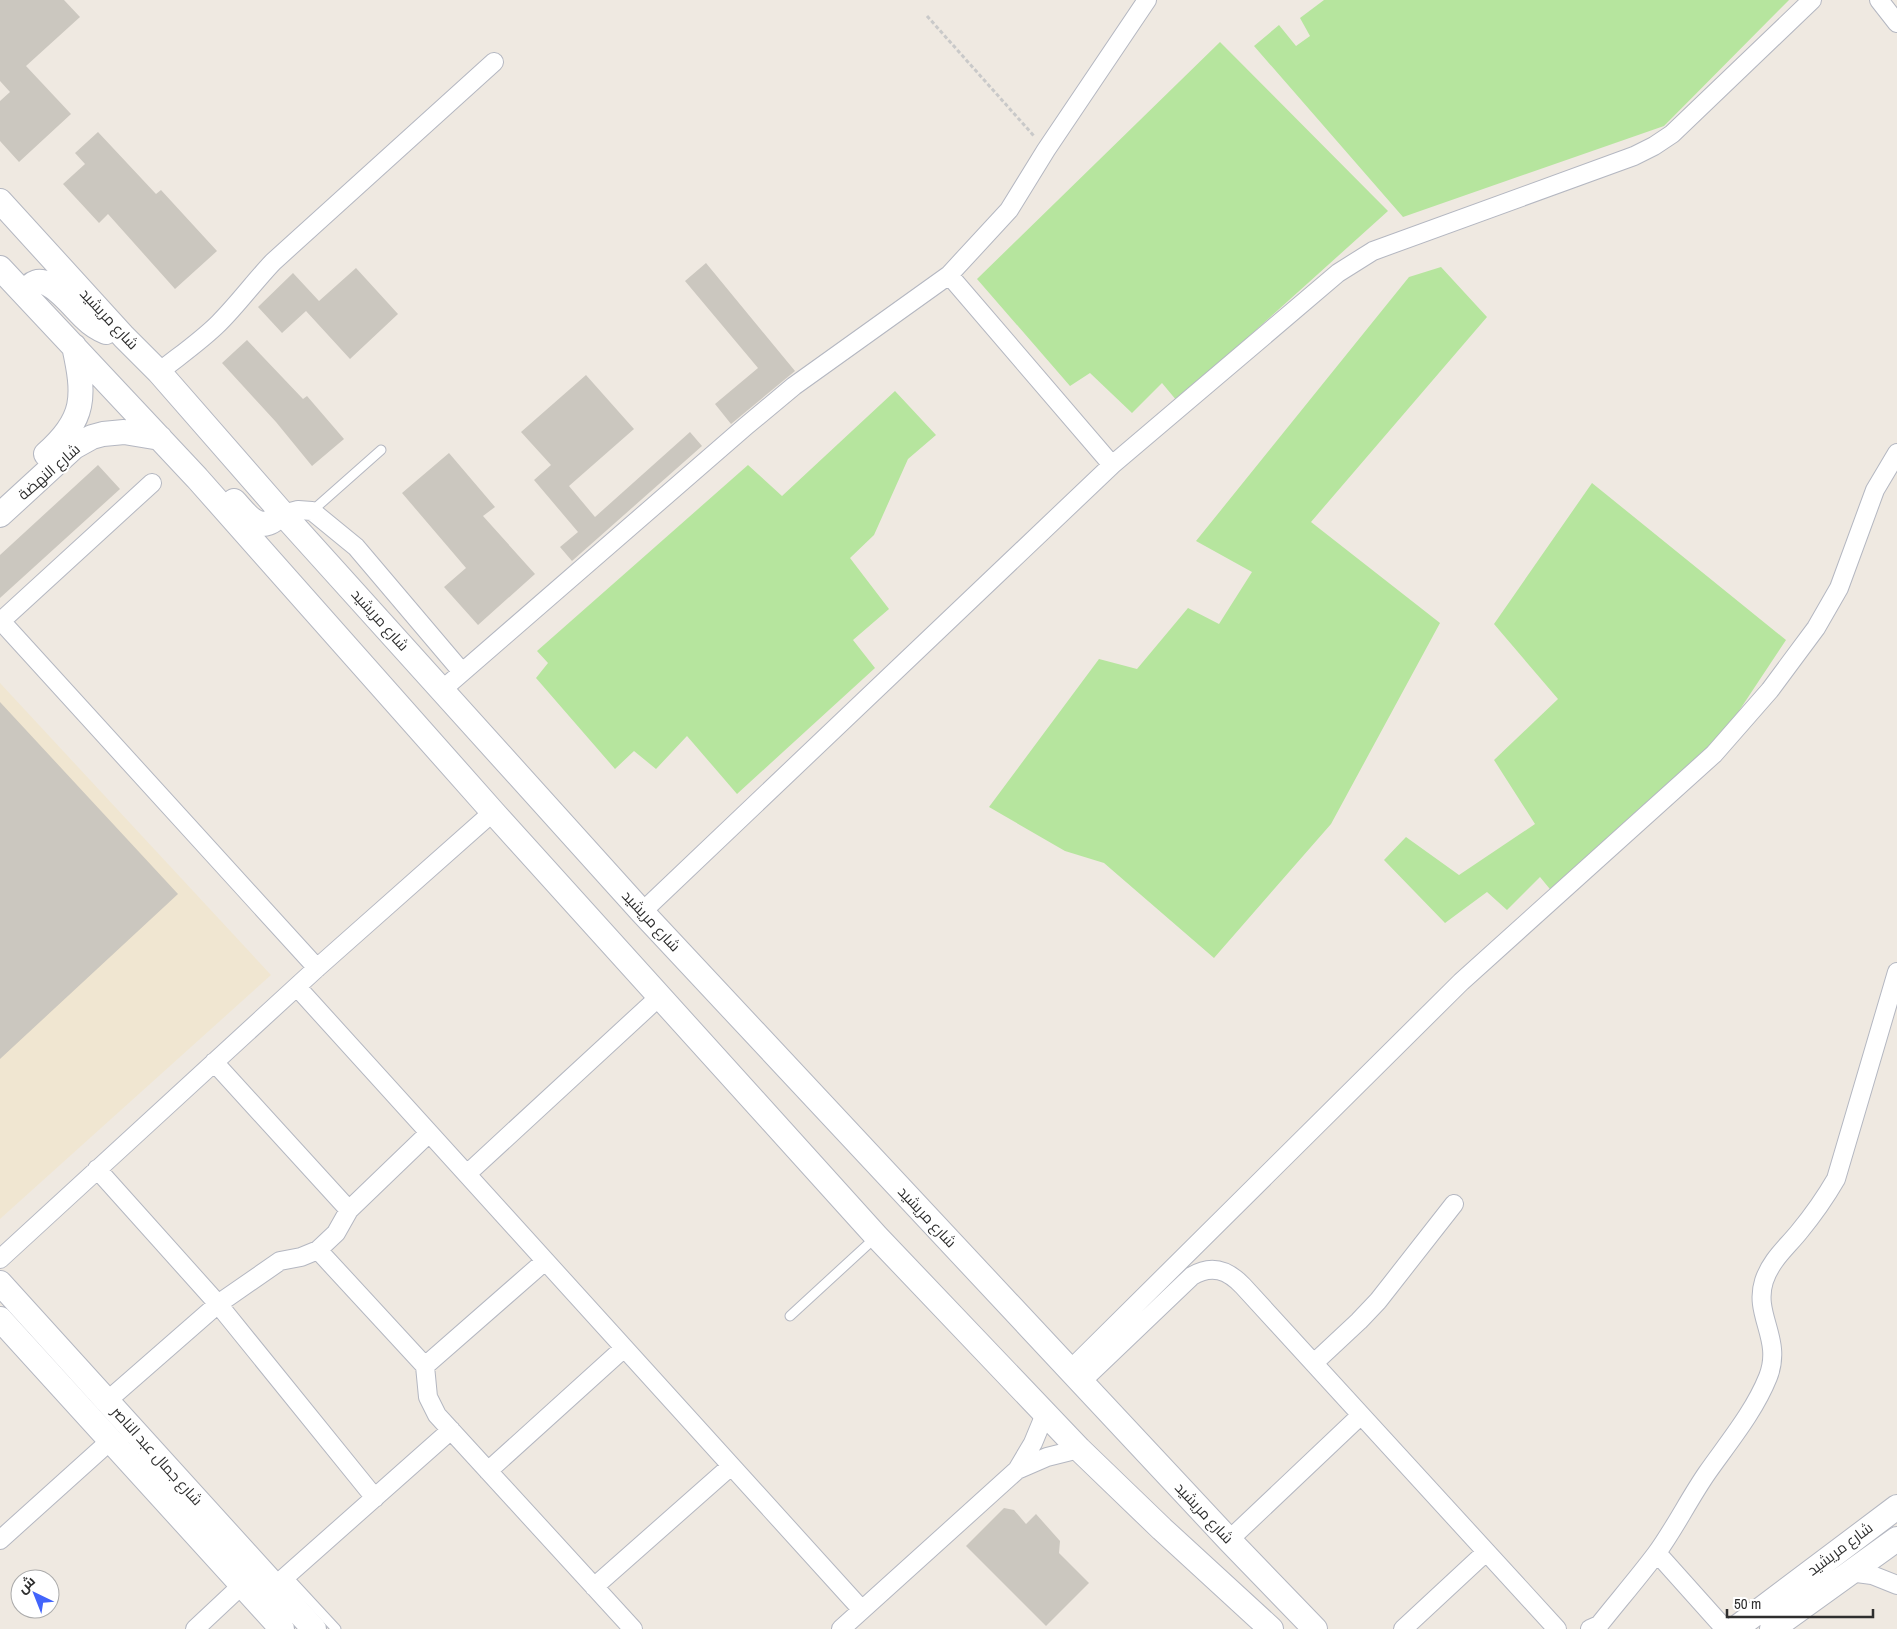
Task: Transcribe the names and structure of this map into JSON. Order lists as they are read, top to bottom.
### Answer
{
  "streets": {
    "main road": ["شارع مريشيد", "شارع النهضة", "شارع جمال عبد الناصر"]
  },
  "scale_bar": "50 m",
  "north": "top left"
}
